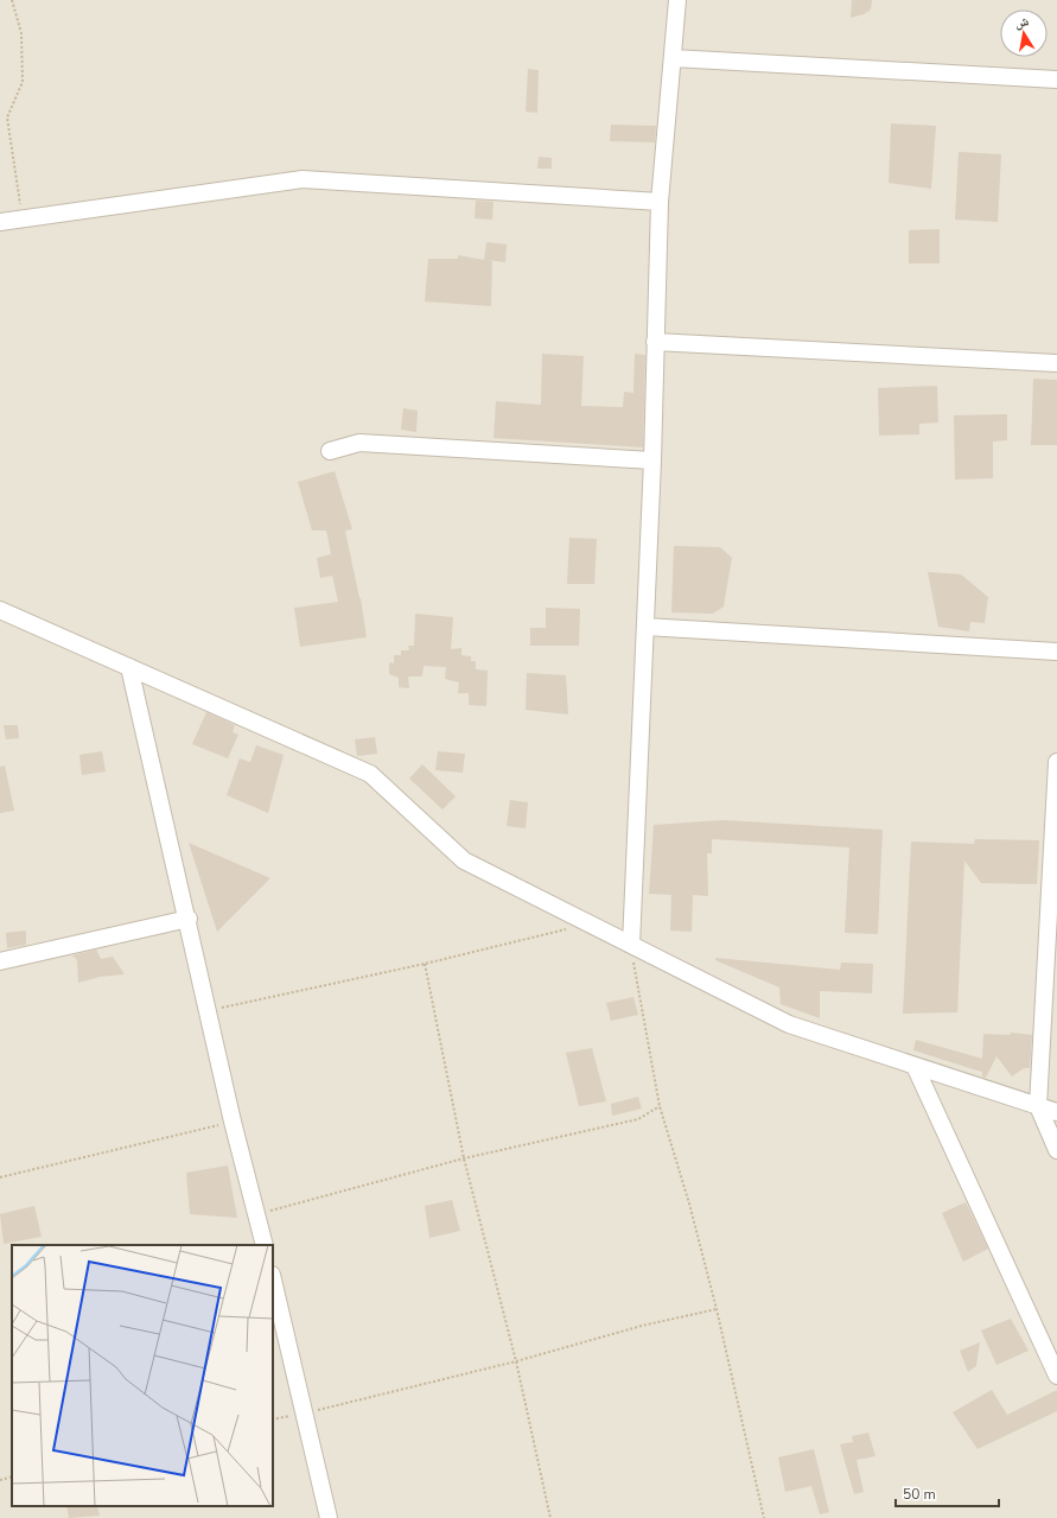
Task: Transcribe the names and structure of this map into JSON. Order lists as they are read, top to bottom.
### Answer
{
  "scale_bar": "50 m",
  "north": "top"
}
